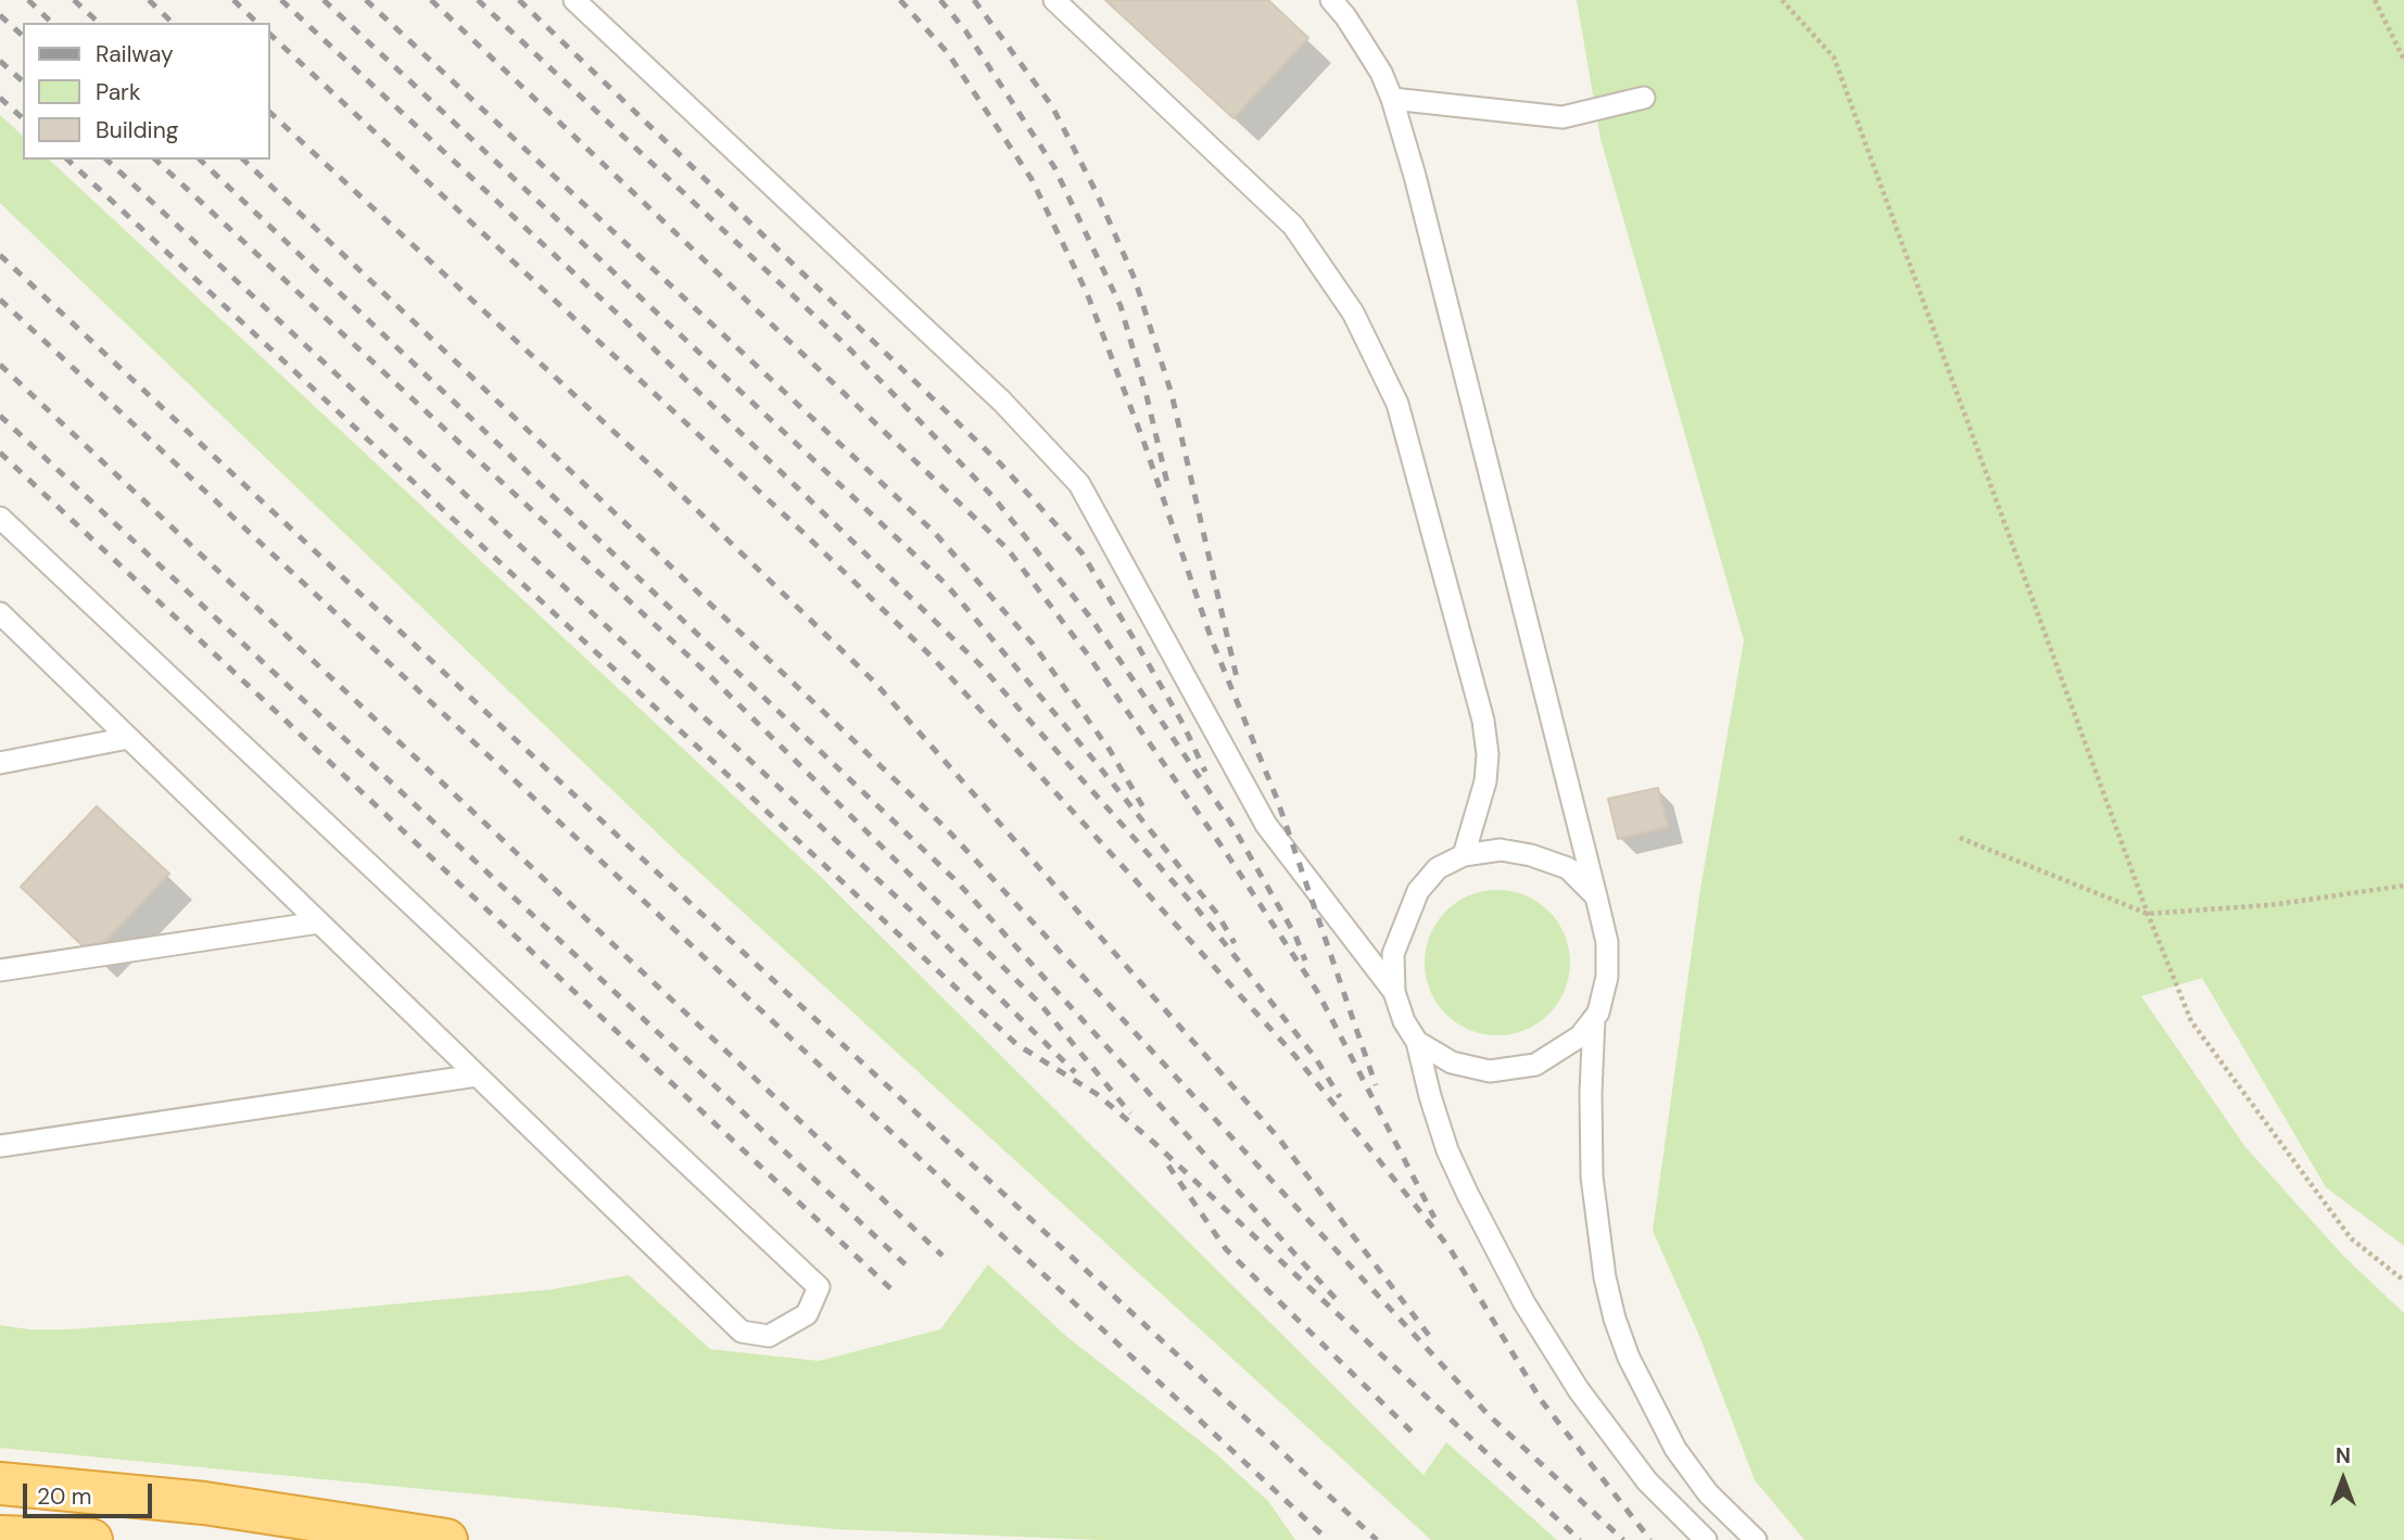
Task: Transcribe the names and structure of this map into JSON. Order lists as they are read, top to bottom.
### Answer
{
  "legend": ["Railway", "Park", "Building"],
  "scale_bar": "20 m",
  "north": "top"
}
